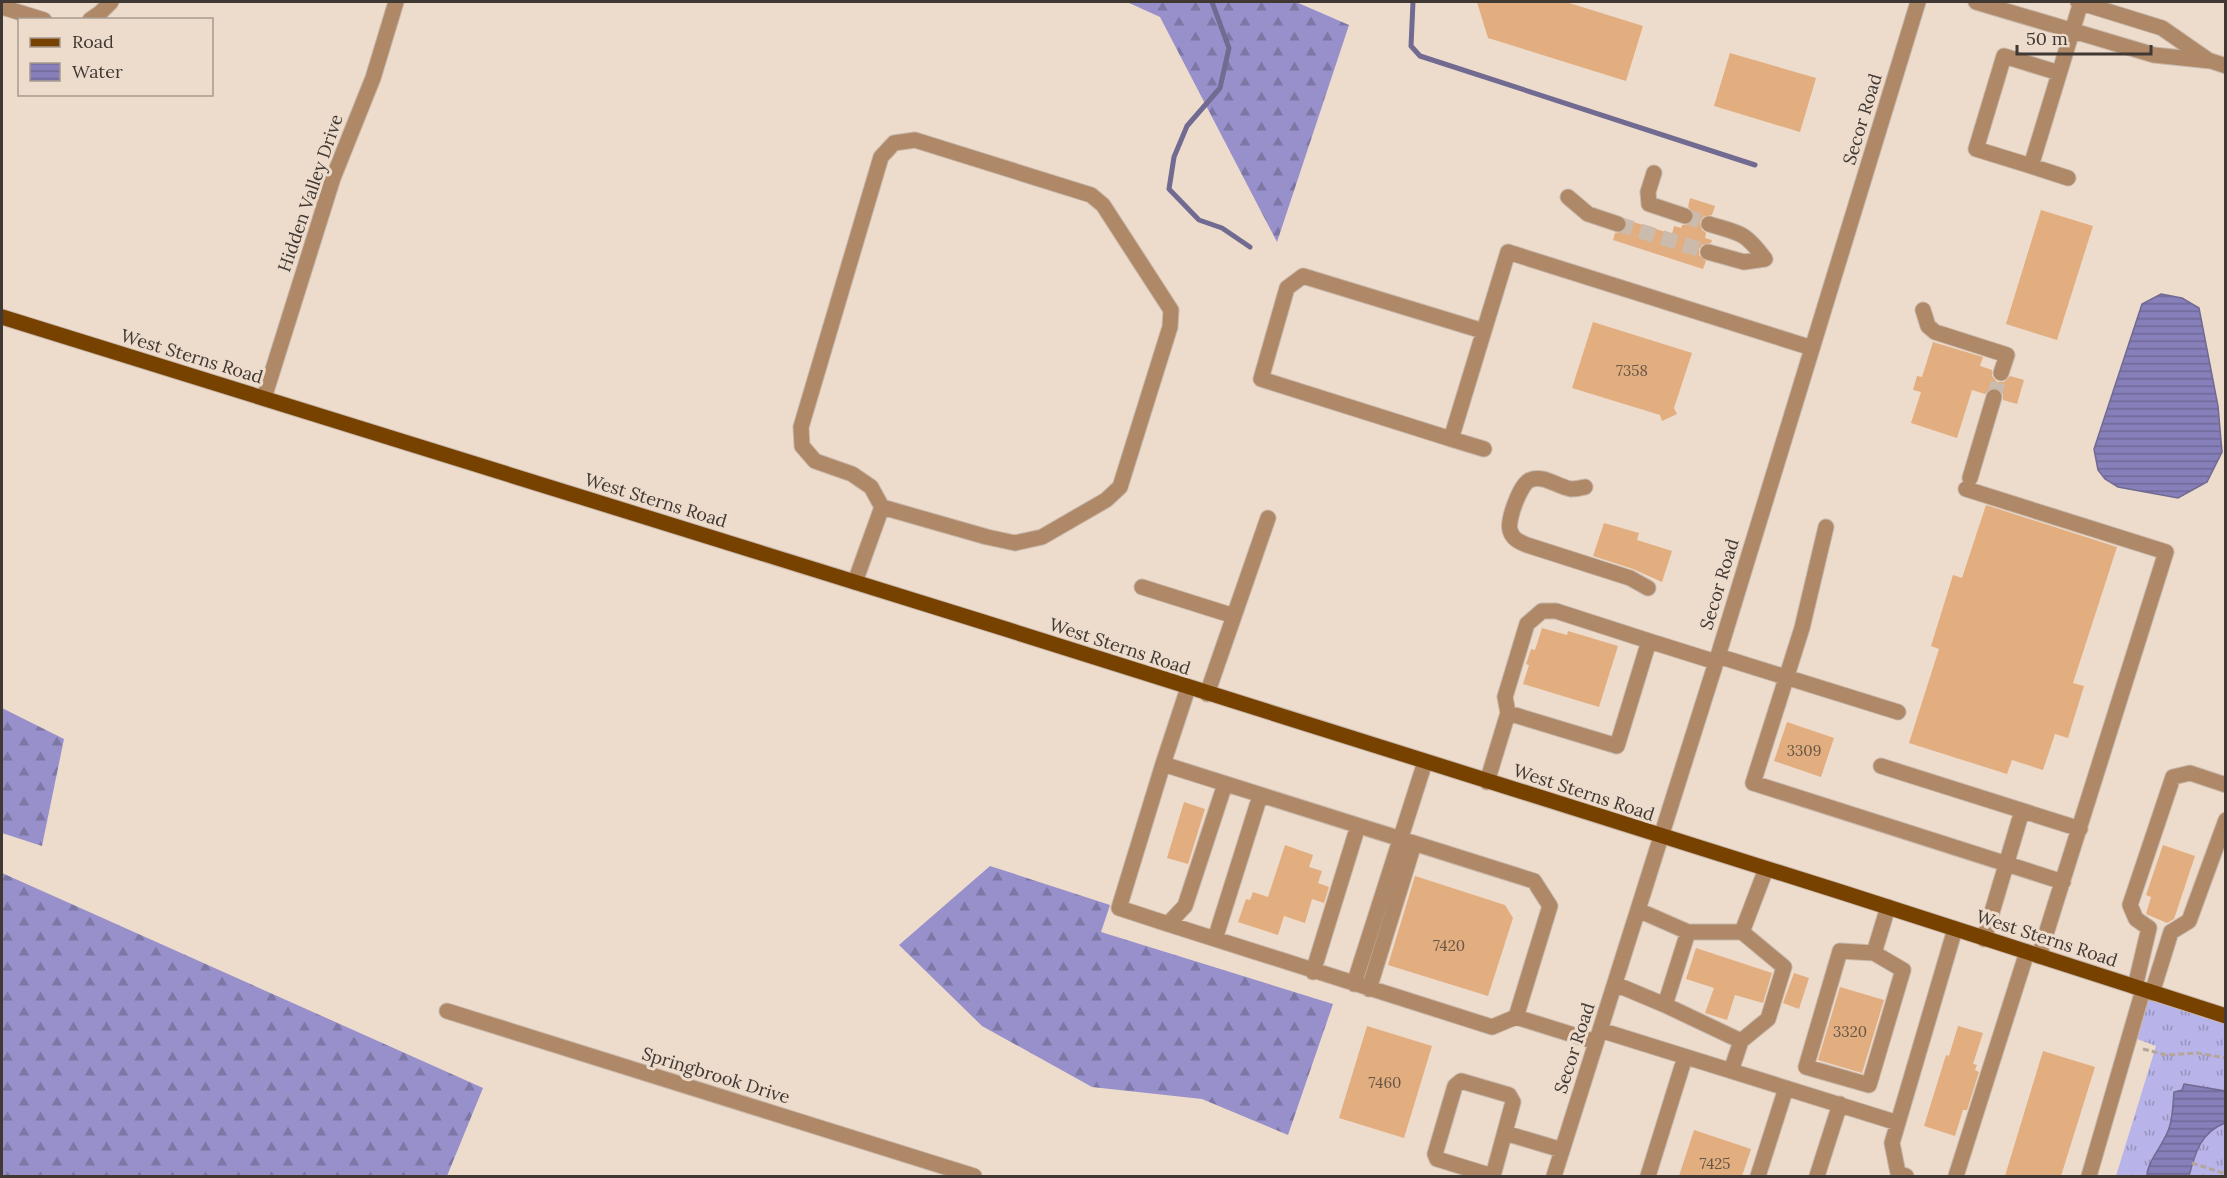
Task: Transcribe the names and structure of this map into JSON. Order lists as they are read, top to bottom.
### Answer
{
  "streets": {
    "main road": ["West Sterns Road"],
    "street": ["Secor Road", "Hidden Valley Drive", "Springbrook Drive"]
  },
  "crossings": [
    ["Secor Road", "West Sterns Road"],
    ["Hidden Valley Drive", "West Sterns Road"]
  ],
  "house_numbers": [
    "7358",
    "3309",
    "7420",
    "3320",
    "7460",
    "7425"
  ],
  "legend": ["Road", "Water"],
  "scale_bar": "50 m"
}
